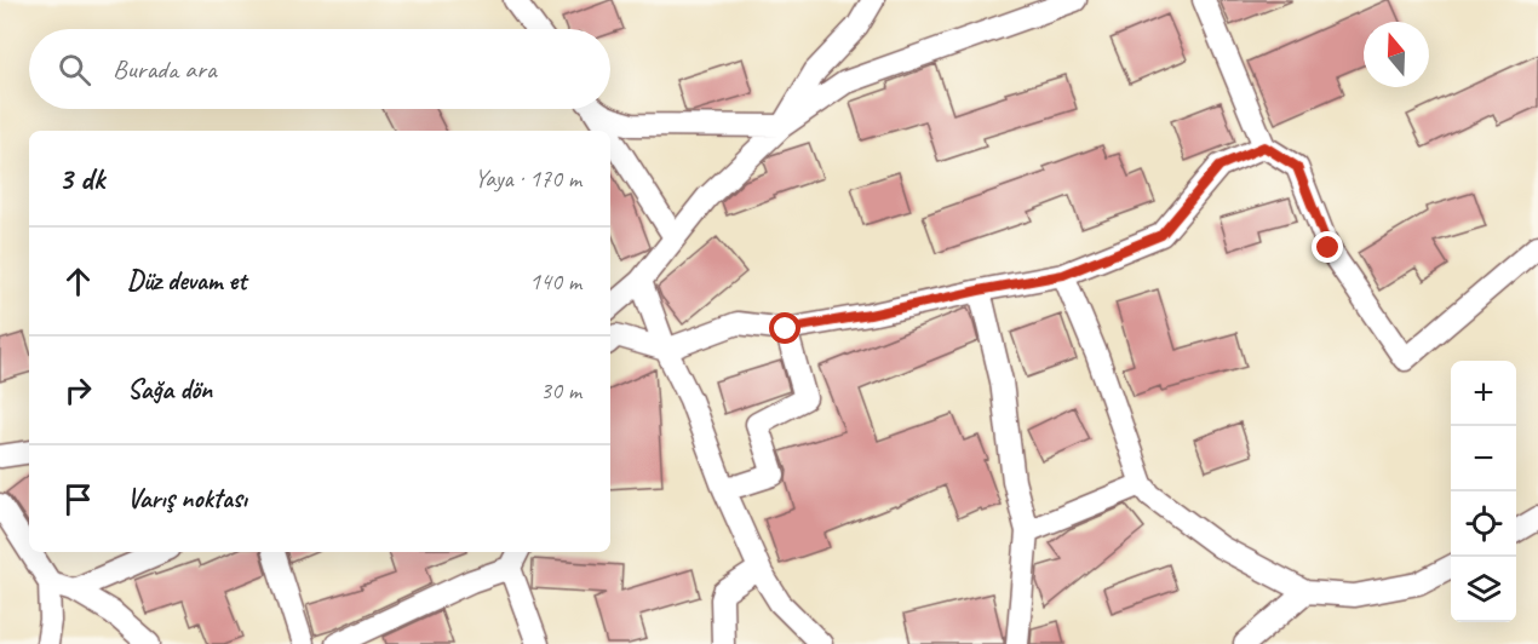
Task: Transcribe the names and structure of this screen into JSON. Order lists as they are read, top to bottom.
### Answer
{
  "north": "top",
  "page": {
    "search": "Burada ara",
    "heading": ["3 dk", "Yaya · 170 m"],
    "list": [
      ["Düz devam et", "140 m"],
      ["Sağa dön", "30 m"],
      "Varış noktası"
    ],
    "map_buttons": ["+", "−"]
  }
}
